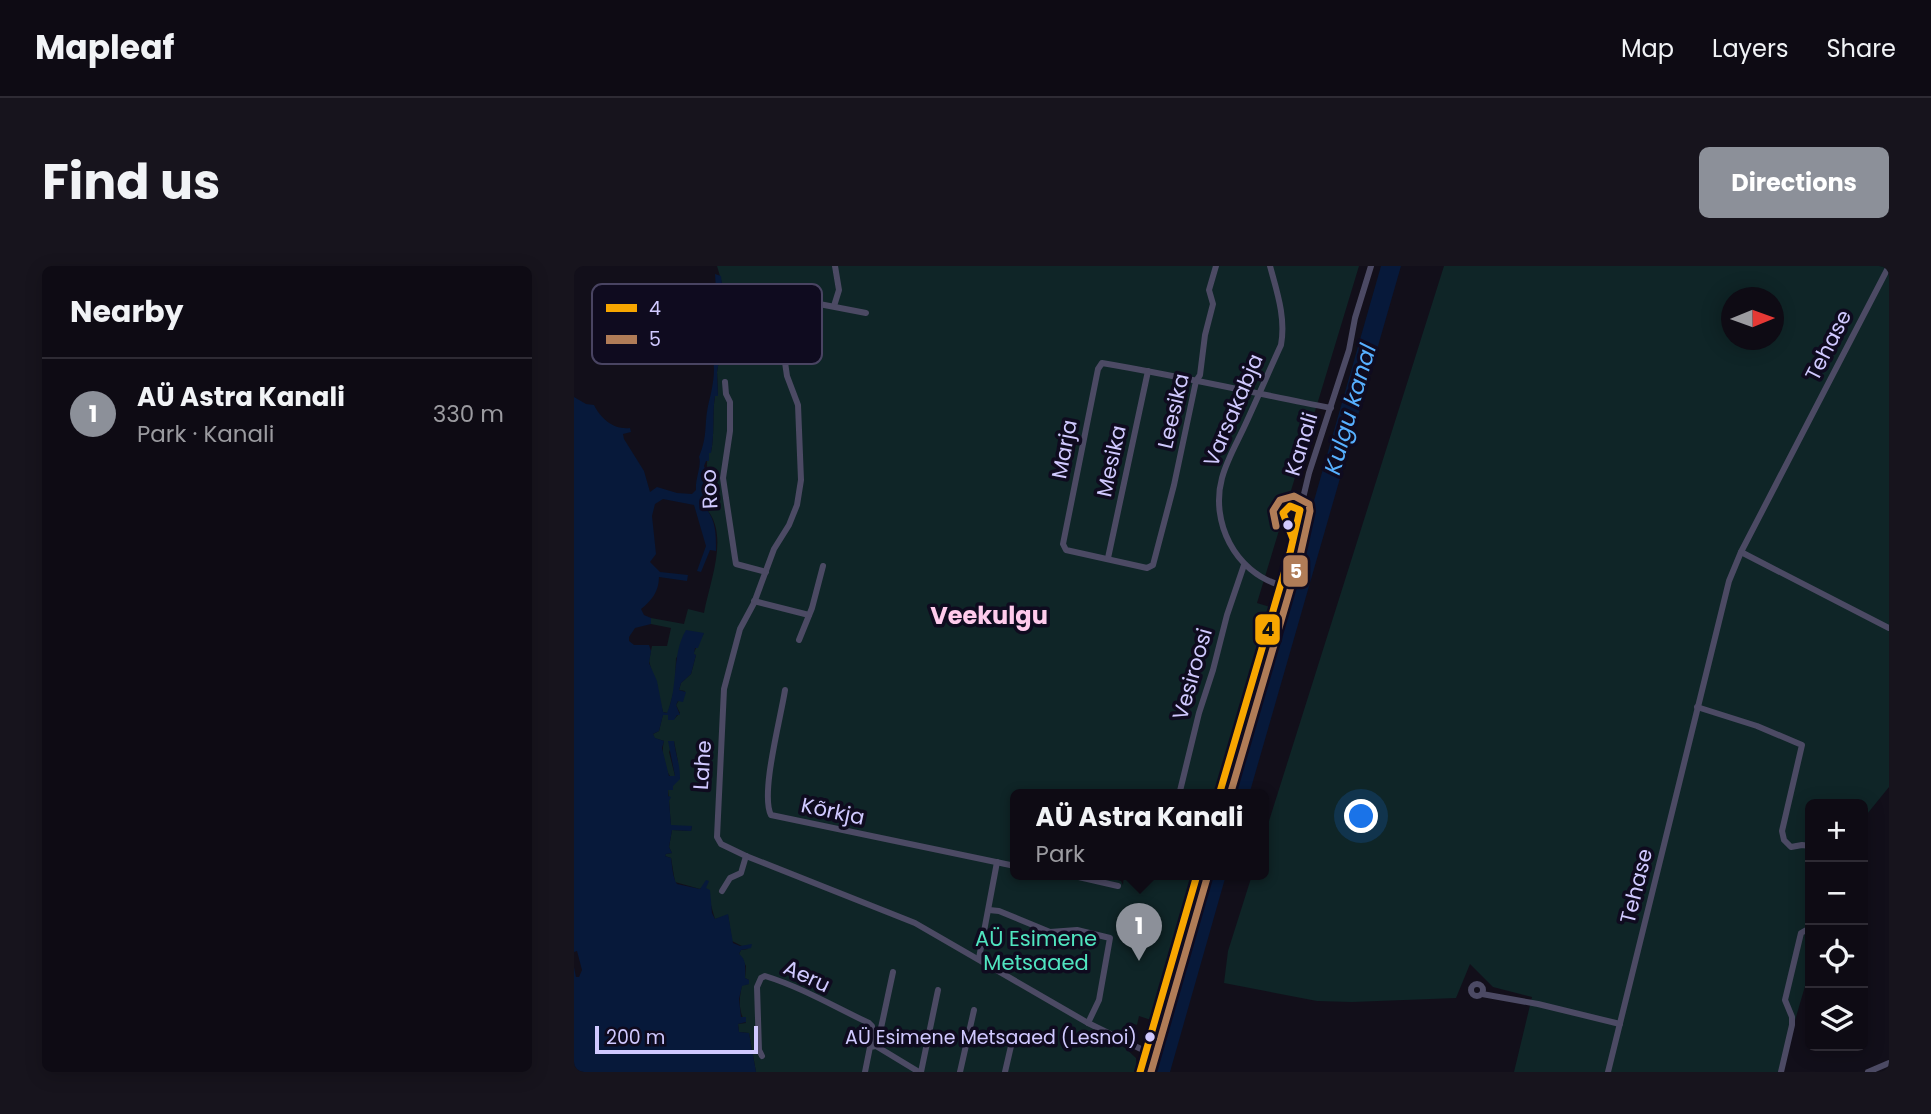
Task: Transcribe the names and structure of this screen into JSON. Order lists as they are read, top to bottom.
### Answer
{
  "streets": {
    "street": [
      "Tehase",
      "Varsakabja",
      "Leesika",
      "Kanali",
      "Marja",
      "Mesika",
      "Roo",
      "Vesiroosi",
      "Lahe",
      "Kõrkja",
      "Aeru"
    ]
  },
  "crossings": [
    ["Varsakabja", "Vesiroosi"],
    ["Leesika", "Marja"],
    ["Leesika", "Mesika"],
    ["Marja", "Mesika"],
    ["Roo", "Lahe"]
  ],
  "districts": ["Veekulgu"],
  "water": ["Kulgu kanal"],
  "parks": ["AÜ Esimene Metsaaed"],
  "places": ["AÜ Esimene Metsaaed (Lesnoi)"],
  "lines": ["transit line 5", "transit line 4"],
  "legend": ["4", "5"],
  "scale_bar": "200 m",
  "north": "right",
  "page": {
    "header": "Mapleaf",
    "nav": ["Map", "Layers", "Share"],
    "title": "Find us",
    "buttons": "Directions",
    "heading": "Nearby",
    "list": [
      {
        "mark": "1",
        "name": "AÜ Astra Kanali",
        "note": "Park · Kanali",
        "value": "330 m"
      }
    ],
    "popup": ["AÜ Astra Kanali", "Park"],
    "map_buttons": ["+", "−"],
    "pins": "1",
    "scale": "200 m"
  }
}
